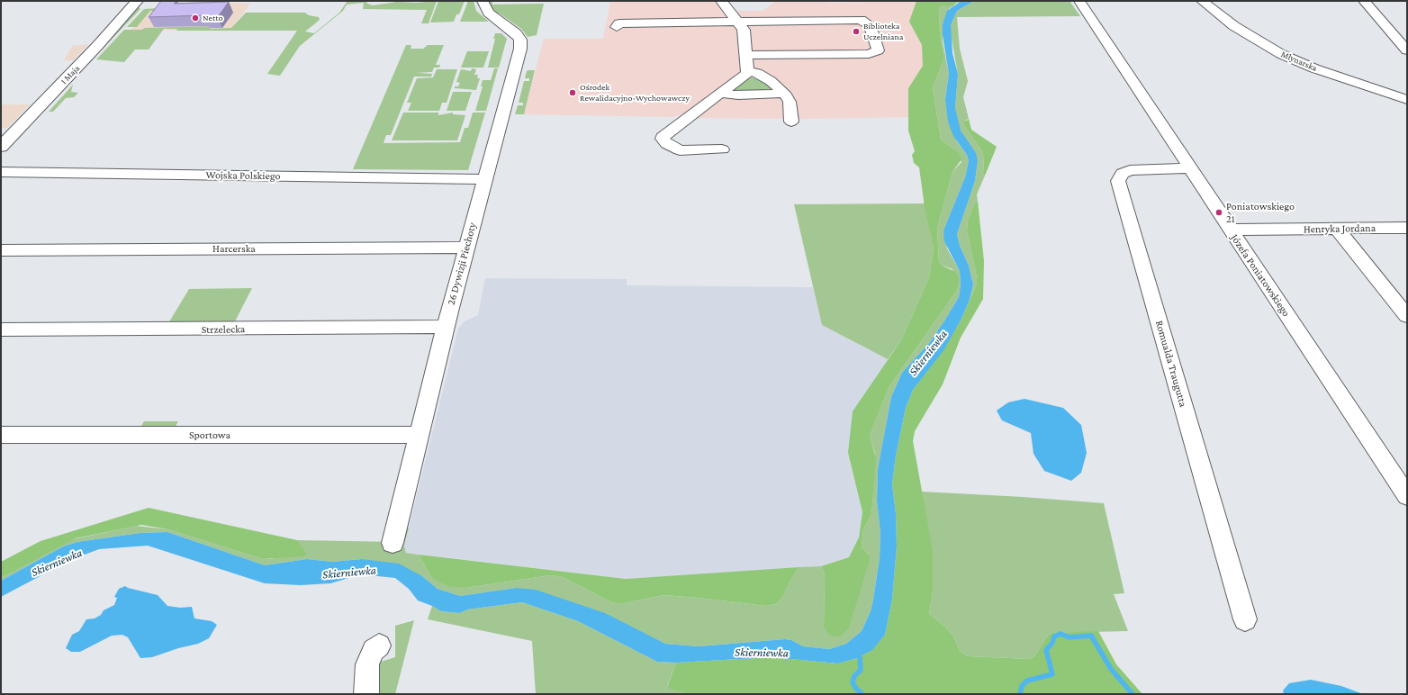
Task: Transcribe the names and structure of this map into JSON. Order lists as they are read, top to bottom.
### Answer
{
  "streets": {
    "main road": ["1 Maja"],
    "street": [
      "Młynarska",
      "Wojska Polskiego",
      "Henryka Jordana",
      "Harcerska",
      "26 Dywizji Piechoty",
      "Józefa Poniatowskiego",
      "Strzelecka",
      "Romualda Traugutta",
      "Sportowa"
    ]
  },
  "crossings": [
    ["Wojska Polskiego", "26 Dywizji Piechoty"],
    ["Henryka Jordana", "Józefa Poniatowskiego"],
    ["Harcerska", "26 Dywizji Piechoty"],
    ["26 Dywizji Piechoty", "Strzelecka"],
    ["26 Dywizji Piechoty", "Sportowa"],
    ["Józefa Poniatowskiego", "Romualda Traugutta"]
  ],
  "water": ["Skierniewka"],
  "places": [
    "Netto",
    "Biblioteka Uczelniana",
    "Ośrodek Rewalidacyjno-Wychowawczy",
    "Poniatowskiego 21"
  ]
}
